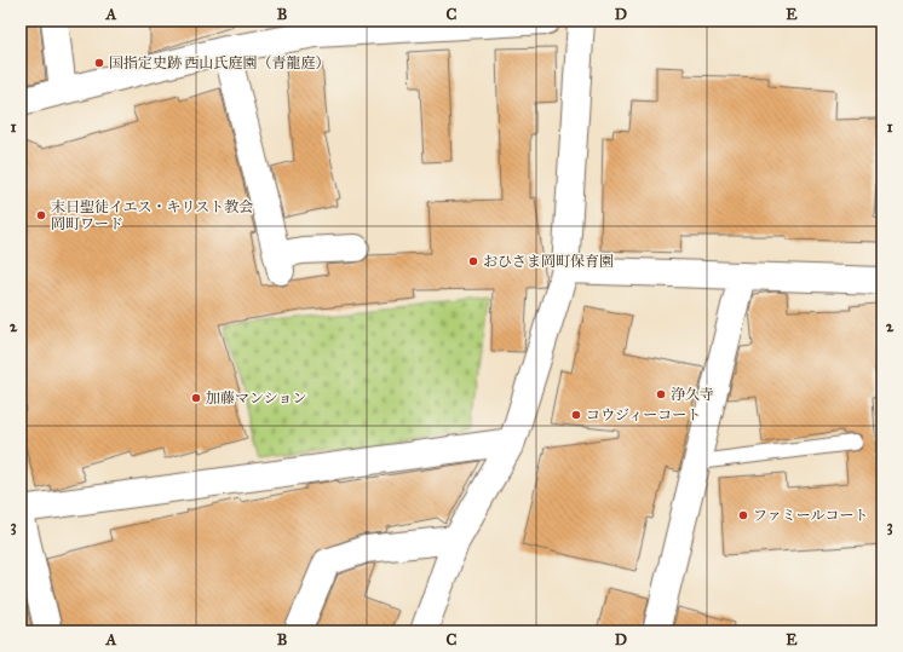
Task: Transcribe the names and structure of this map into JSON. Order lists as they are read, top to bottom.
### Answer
{
  "places": [
    "国指定史跡 西山氏庭園（青龍庭）",
    "末日聖徒イエス・キリスト教会 岡町ワード",
    "おひさま岡町保育園",
    "浄久寺",
    "加藤マンション",
    "コウジィーコート",
    "ファミールコート"
  ],
  "grid": {
    "columns": [
      "A",
      "B",
      "C",
      "D",
      "E"
    ],
    "rows": ["1", "2", "3"]
  }
}
